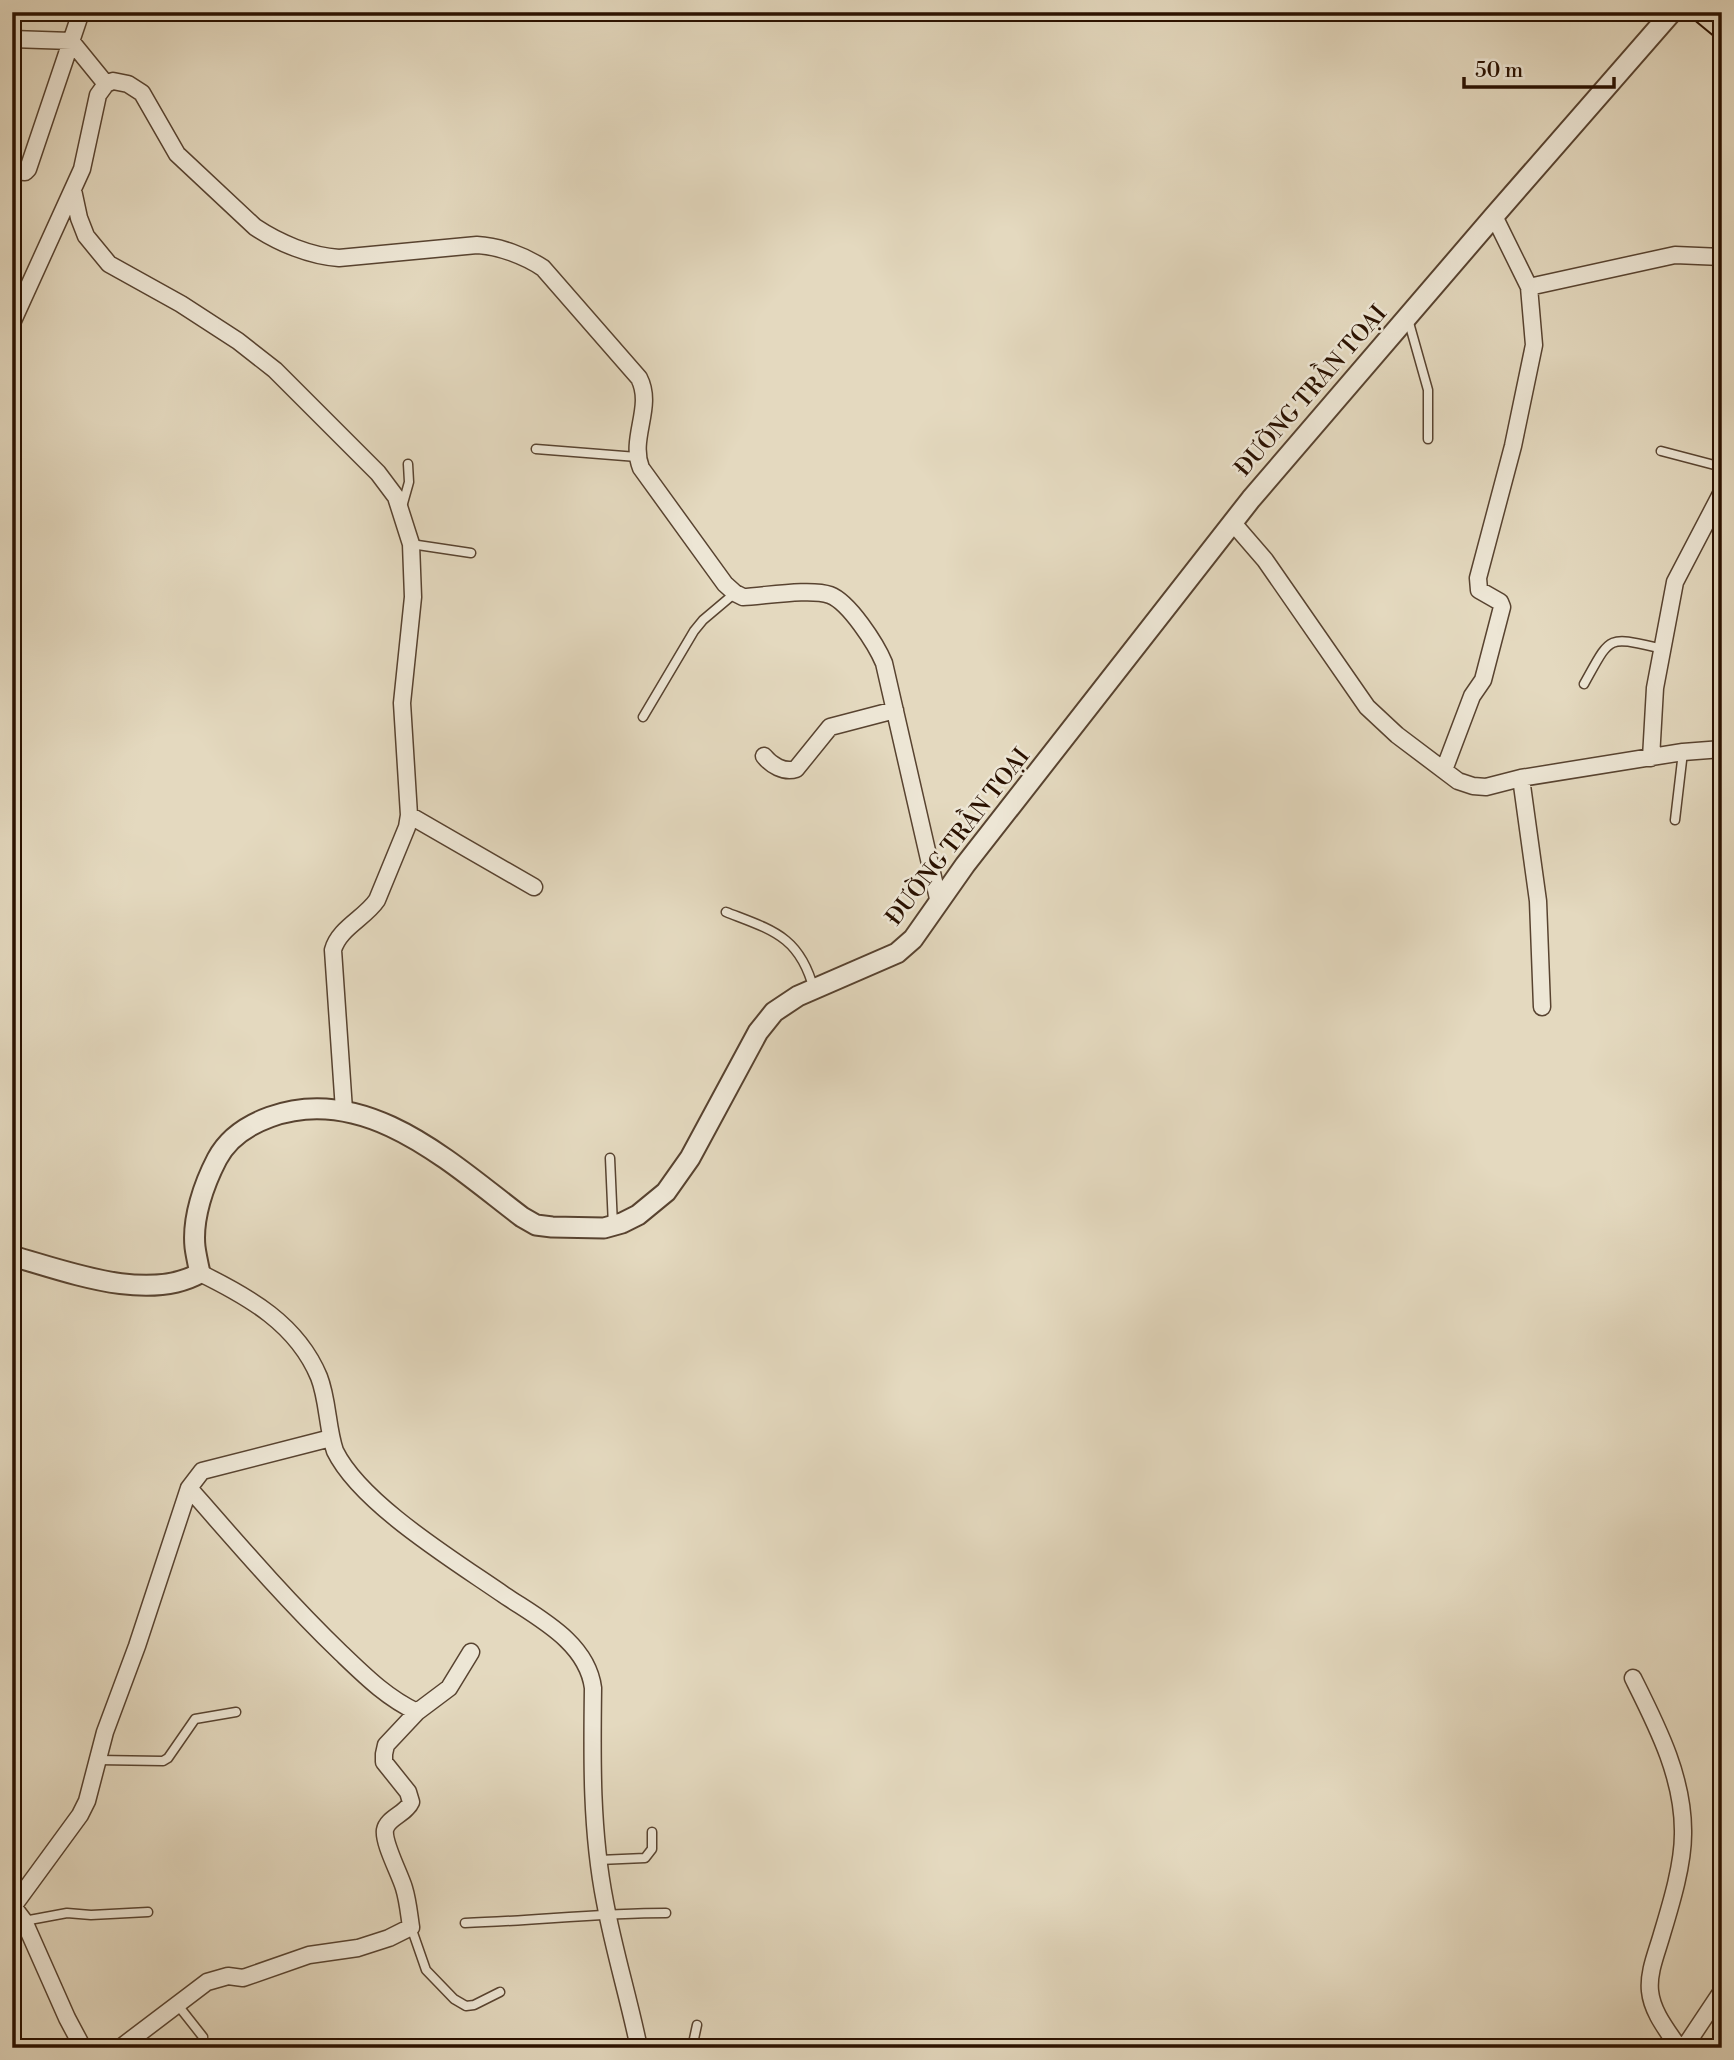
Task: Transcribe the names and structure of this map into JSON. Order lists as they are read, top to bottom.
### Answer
{
  "streets": {
    "street": ["ĐƯỜNG TRẦN TOẠI"]
  },
  "scale_bar": "50 m"
}
